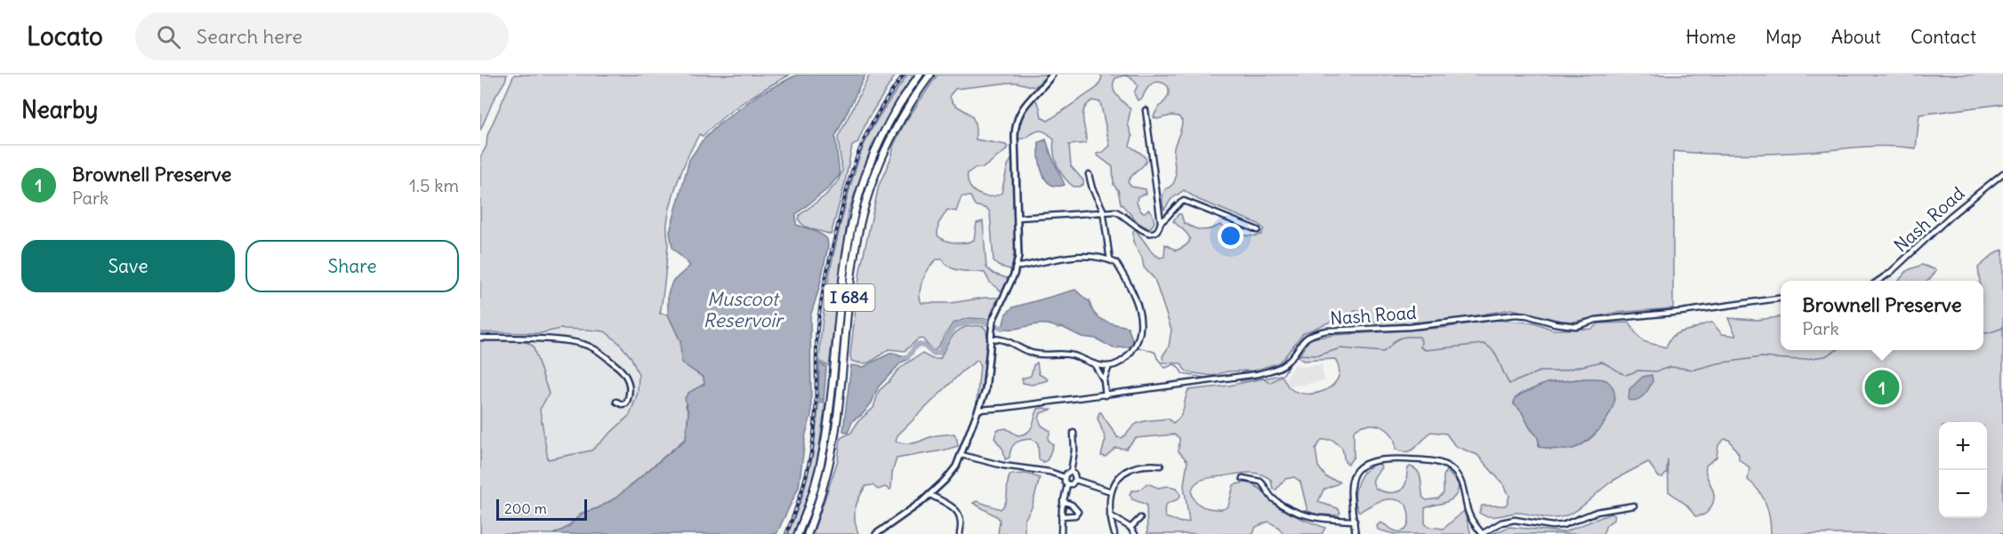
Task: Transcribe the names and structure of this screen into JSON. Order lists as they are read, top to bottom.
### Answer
{
  "streets": {
    "highway": ["I 684"],
    "street": ["Nash Road"]
  },
  "water": ["Muscoot Reservoir"],
  "scale_bar": "200 m",
  "page": {
    "header": "Locato",
    "search": "Search here",
    "nav": [
      "Home",
      "Map",
      "About",
      "Contact"
    ],
    "heading": "Nearby",
    "list": [
      {
        "mark": "1",
        "name": "Brownell Preserve",
        "note": "Park",
        "value": "1.5 km"
      }
    ],
    "buttons": ["Save", "Share"],
    "popup": ["Brownell Preserve", "Park"],
    "pins": "1",
    "map_buttons": ["+", "−"],
    "scale": "200 m"
  }
}
